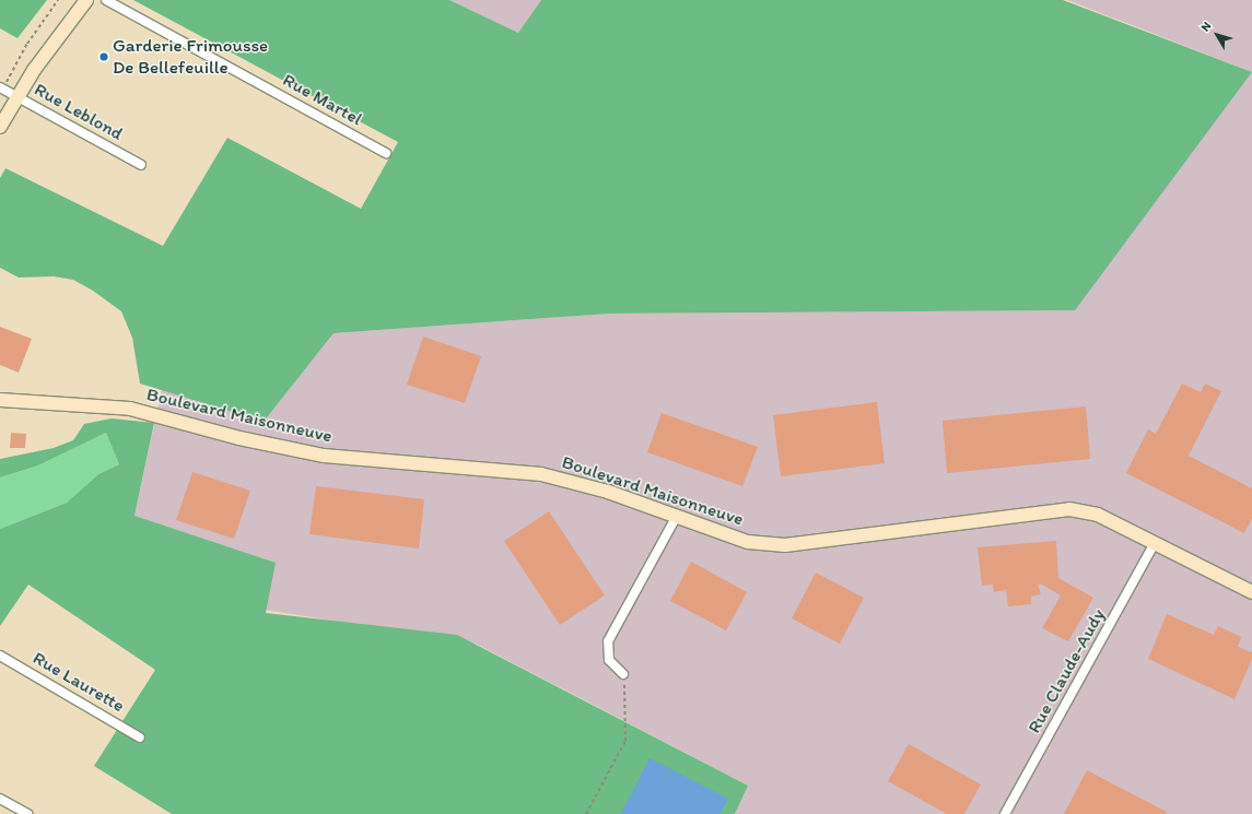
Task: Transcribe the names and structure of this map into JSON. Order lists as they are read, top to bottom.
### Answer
{
  "streets": {
    "street": [
      "Rue Martel",
      "Rue Leblond",
      "Boulevard Maisonneuve",
      "Rue Claude-Audy",
      "Rue Laurette"
    ]
  },
  "crossings": [
    ["Boulevard Maisonneuve", "Rue Claude-Audy"]
  ],
  "places": ["Garderie Frimousse De Bellefeuille"],
  "north": "top left"
}
